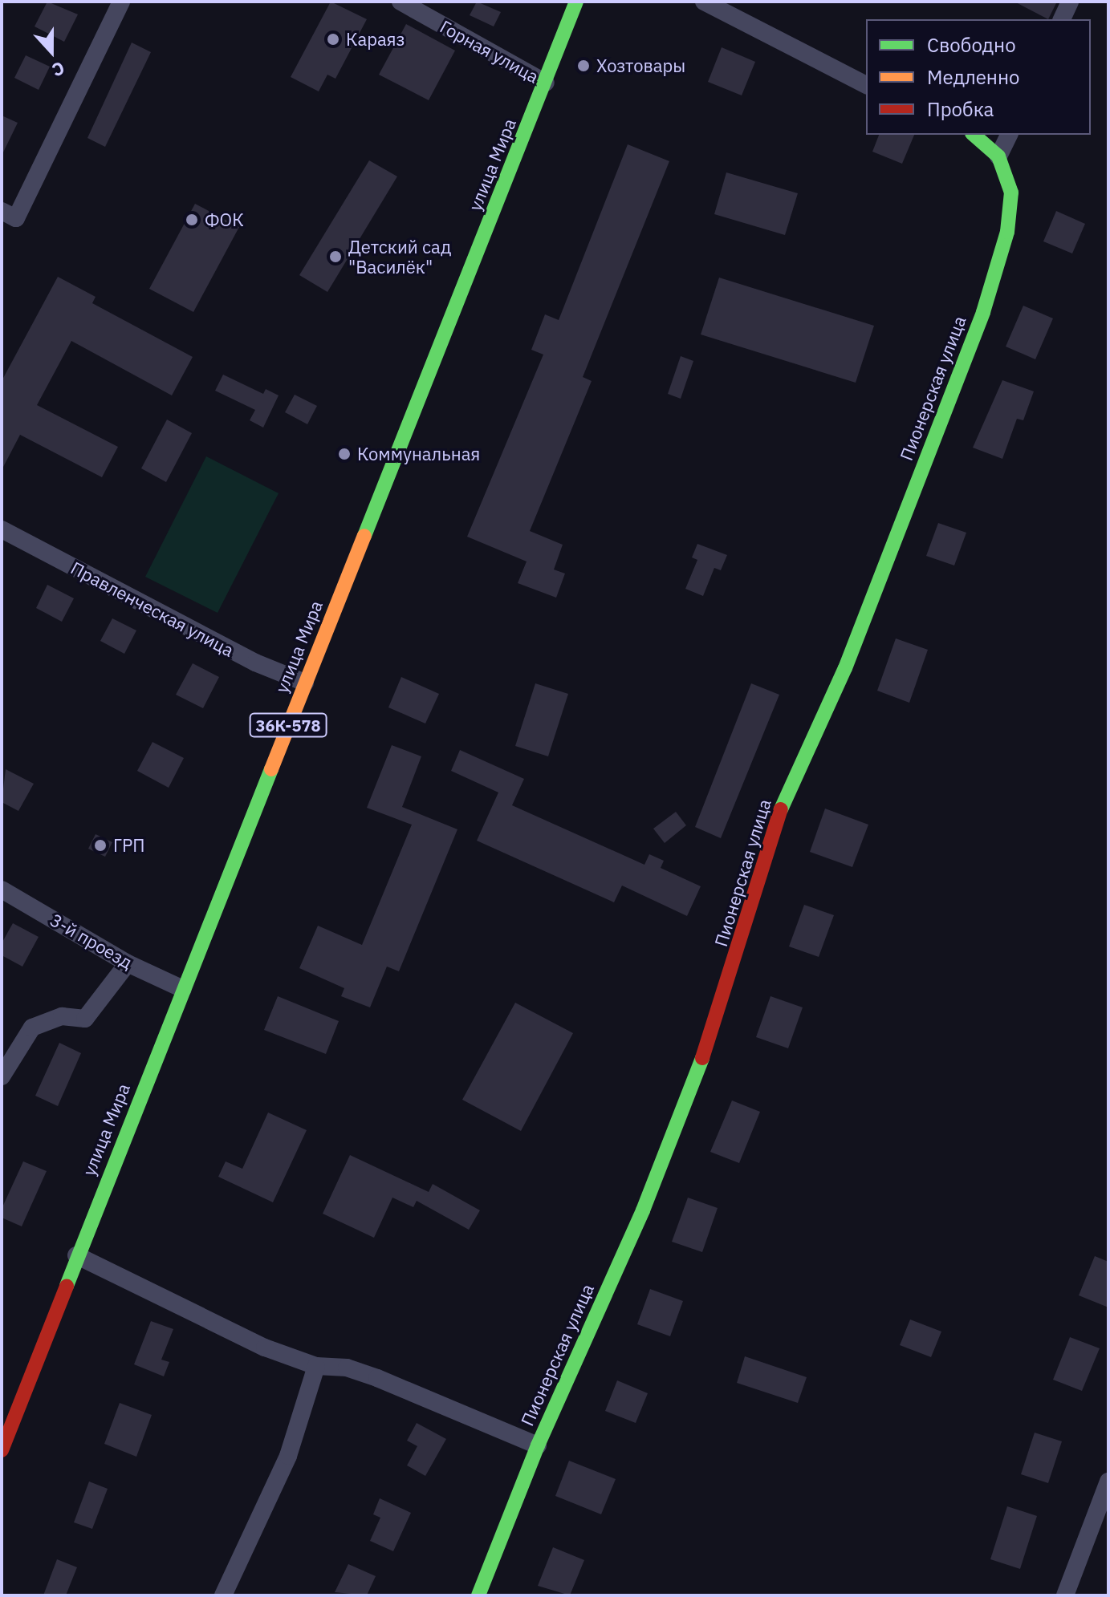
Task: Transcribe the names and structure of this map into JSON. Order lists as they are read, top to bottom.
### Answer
{
  "streets": {
    "street": [
      "Горная улица",
      "улица Мира",
      "Пионерская улица",
      "Правленческая улица",
      "36К-578",
      "3-й проезд"
    ]
  },
  "crossings": [
    ["Горная улица", "улица Мира"],
    ["улица Мира", "Правленческая улица"],
    ["улица Мира", "3-й проезд"]
  ],
  "places": [
    "Караяз",
    "Хозтовары",
    "ФОК",
    "Детский сад \"Василёк\"",
    "Коммунальная",
    "ГРП"
  ],
  "legend": ["Свободно", "Медленно", "Пробка"],
  "north": "bottom"
}
